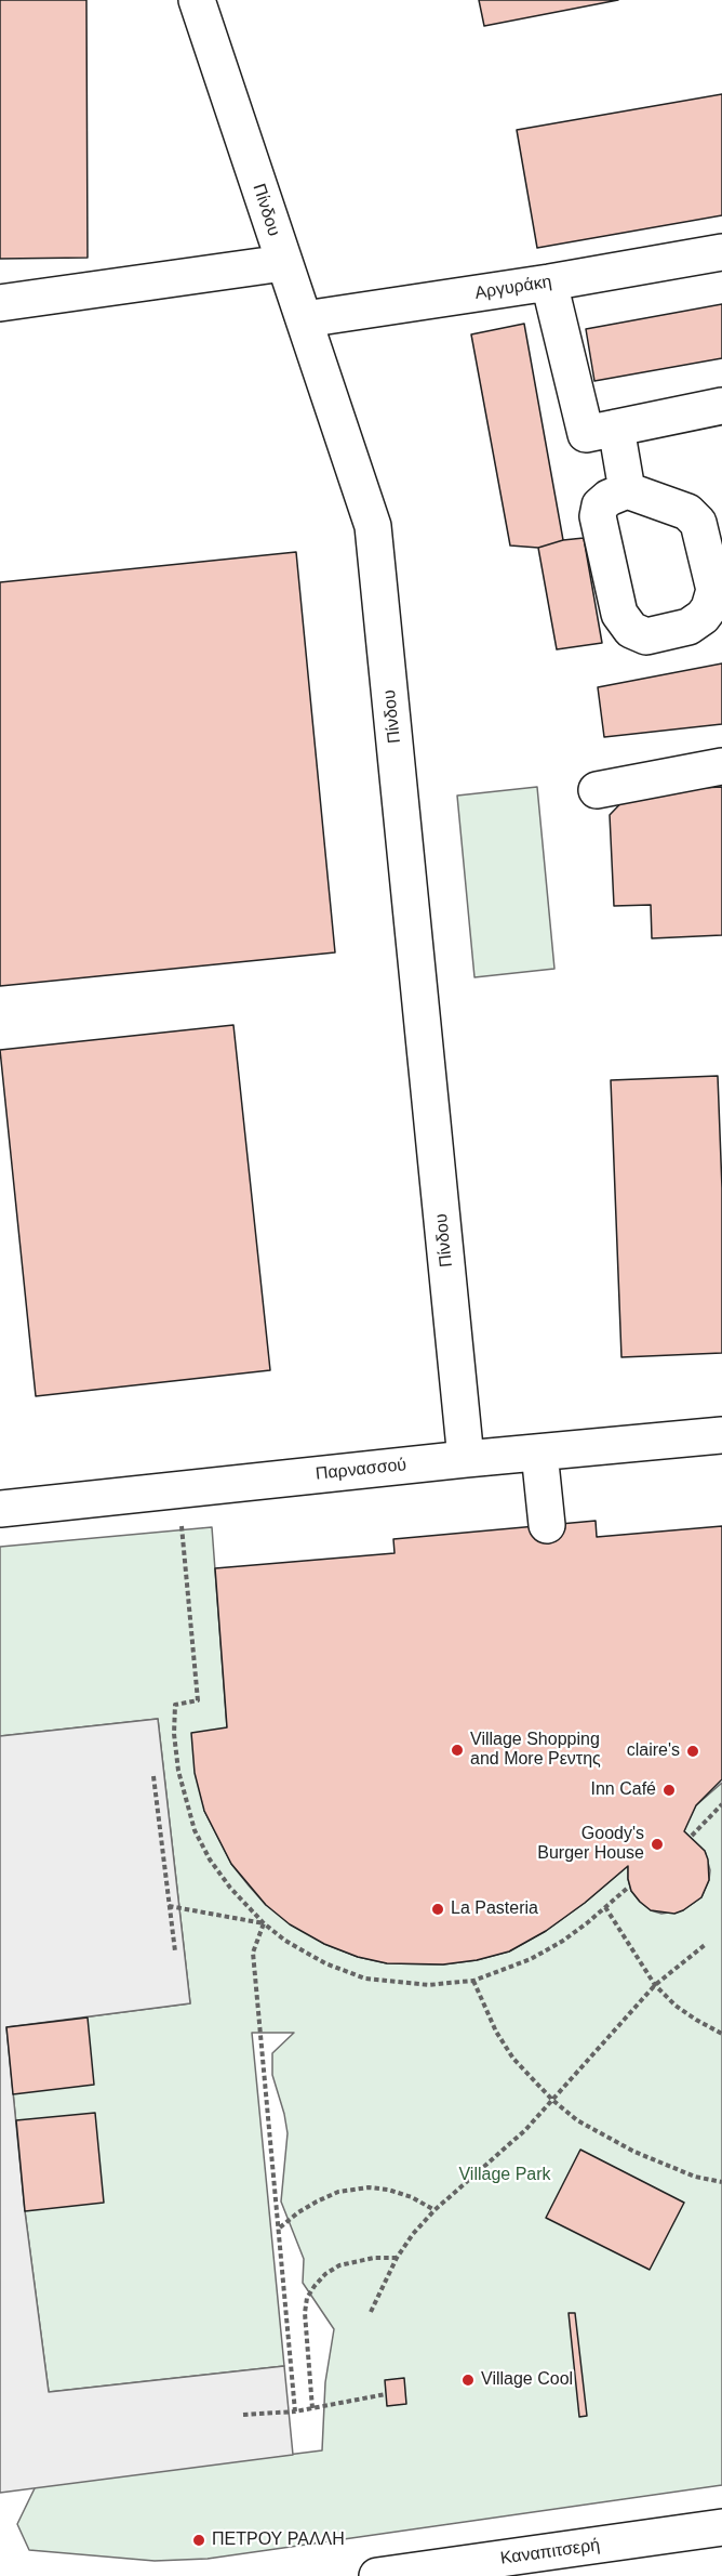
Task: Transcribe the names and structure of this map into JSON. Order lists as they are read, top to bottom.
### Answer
{
  "streets": {
    "street": [
      "Πίνδου",
      "Αργυράκη",
      "Παρνασσού",
      "Καναπιτσερή"
    ]
  },
  "crossings": [
    ["Πίνδου", "Αργυράκη"],
    ["Πίνδου", "Παρνασσού"]
  ],
  "parks": ["Village Park"],
  "places": [
    "Village Shopping and More Ρεντης",
    "claire's",
    "Inn Café",
    "Goody's Burger House",
    "La Pasteria",
    "Village Cool",
    "ΠΕΤΡΟΥ ΡΑΛΛΗ"
  ]
}
